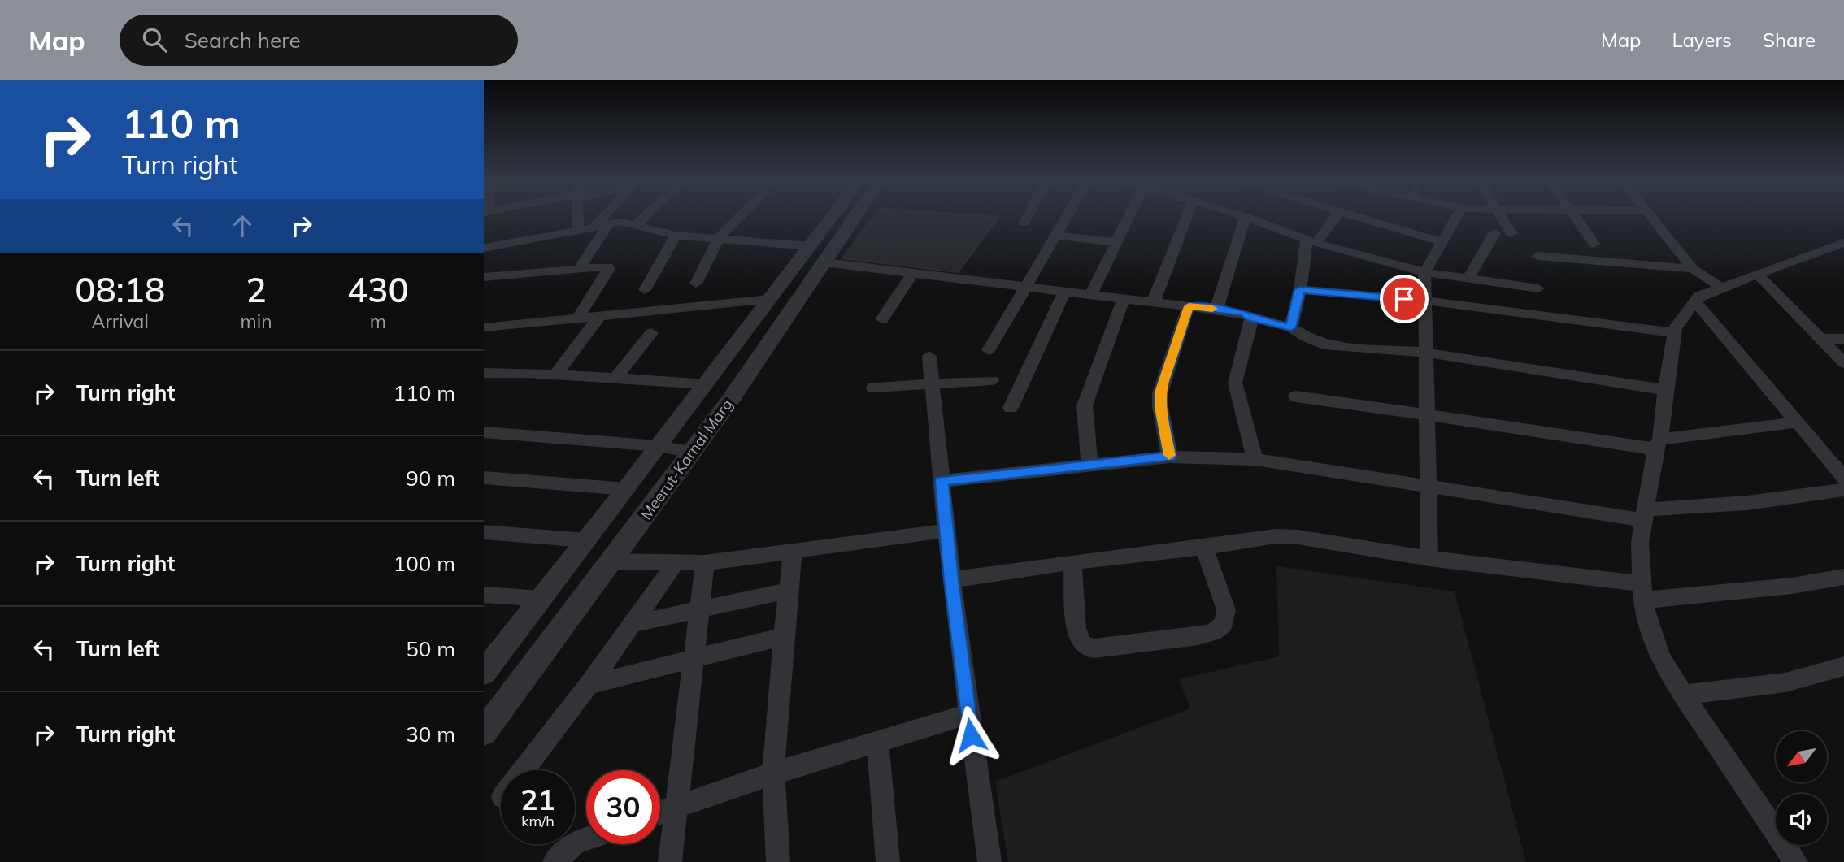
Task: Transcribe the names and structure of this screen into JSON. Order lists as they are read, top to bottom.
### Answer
{
  "streets": {
    "street": ["Meerut-Karnal Marg"]
  },
  "north": "bottom left",
  "page": {
    "header": "Map",
    "search": "Search here",
    "nav": ["Map", "Layers", "Share"],
    "turn": ["110 m", "Turn right"],
    "eta": [
      "08:18",
      "Arrival",
      "2",
      "min",
      "430",
      "m"
    ],
    "list": [
      {
        "name": "Turn right",
        "value": "110 m"
      },
      {
        "name": "Turn left",
        "value": "90 m"
      },
      {
        "name": "Turn right",
        "value": "100 m"
      },
      {
        "name": "Turn left",
        "value": "50 m"
      },
      {
        "name": "Turn right",
        "value": "30 m"
      }
    ],
    "speed": "21 km/h",
    "limit": "30"
  }
}
